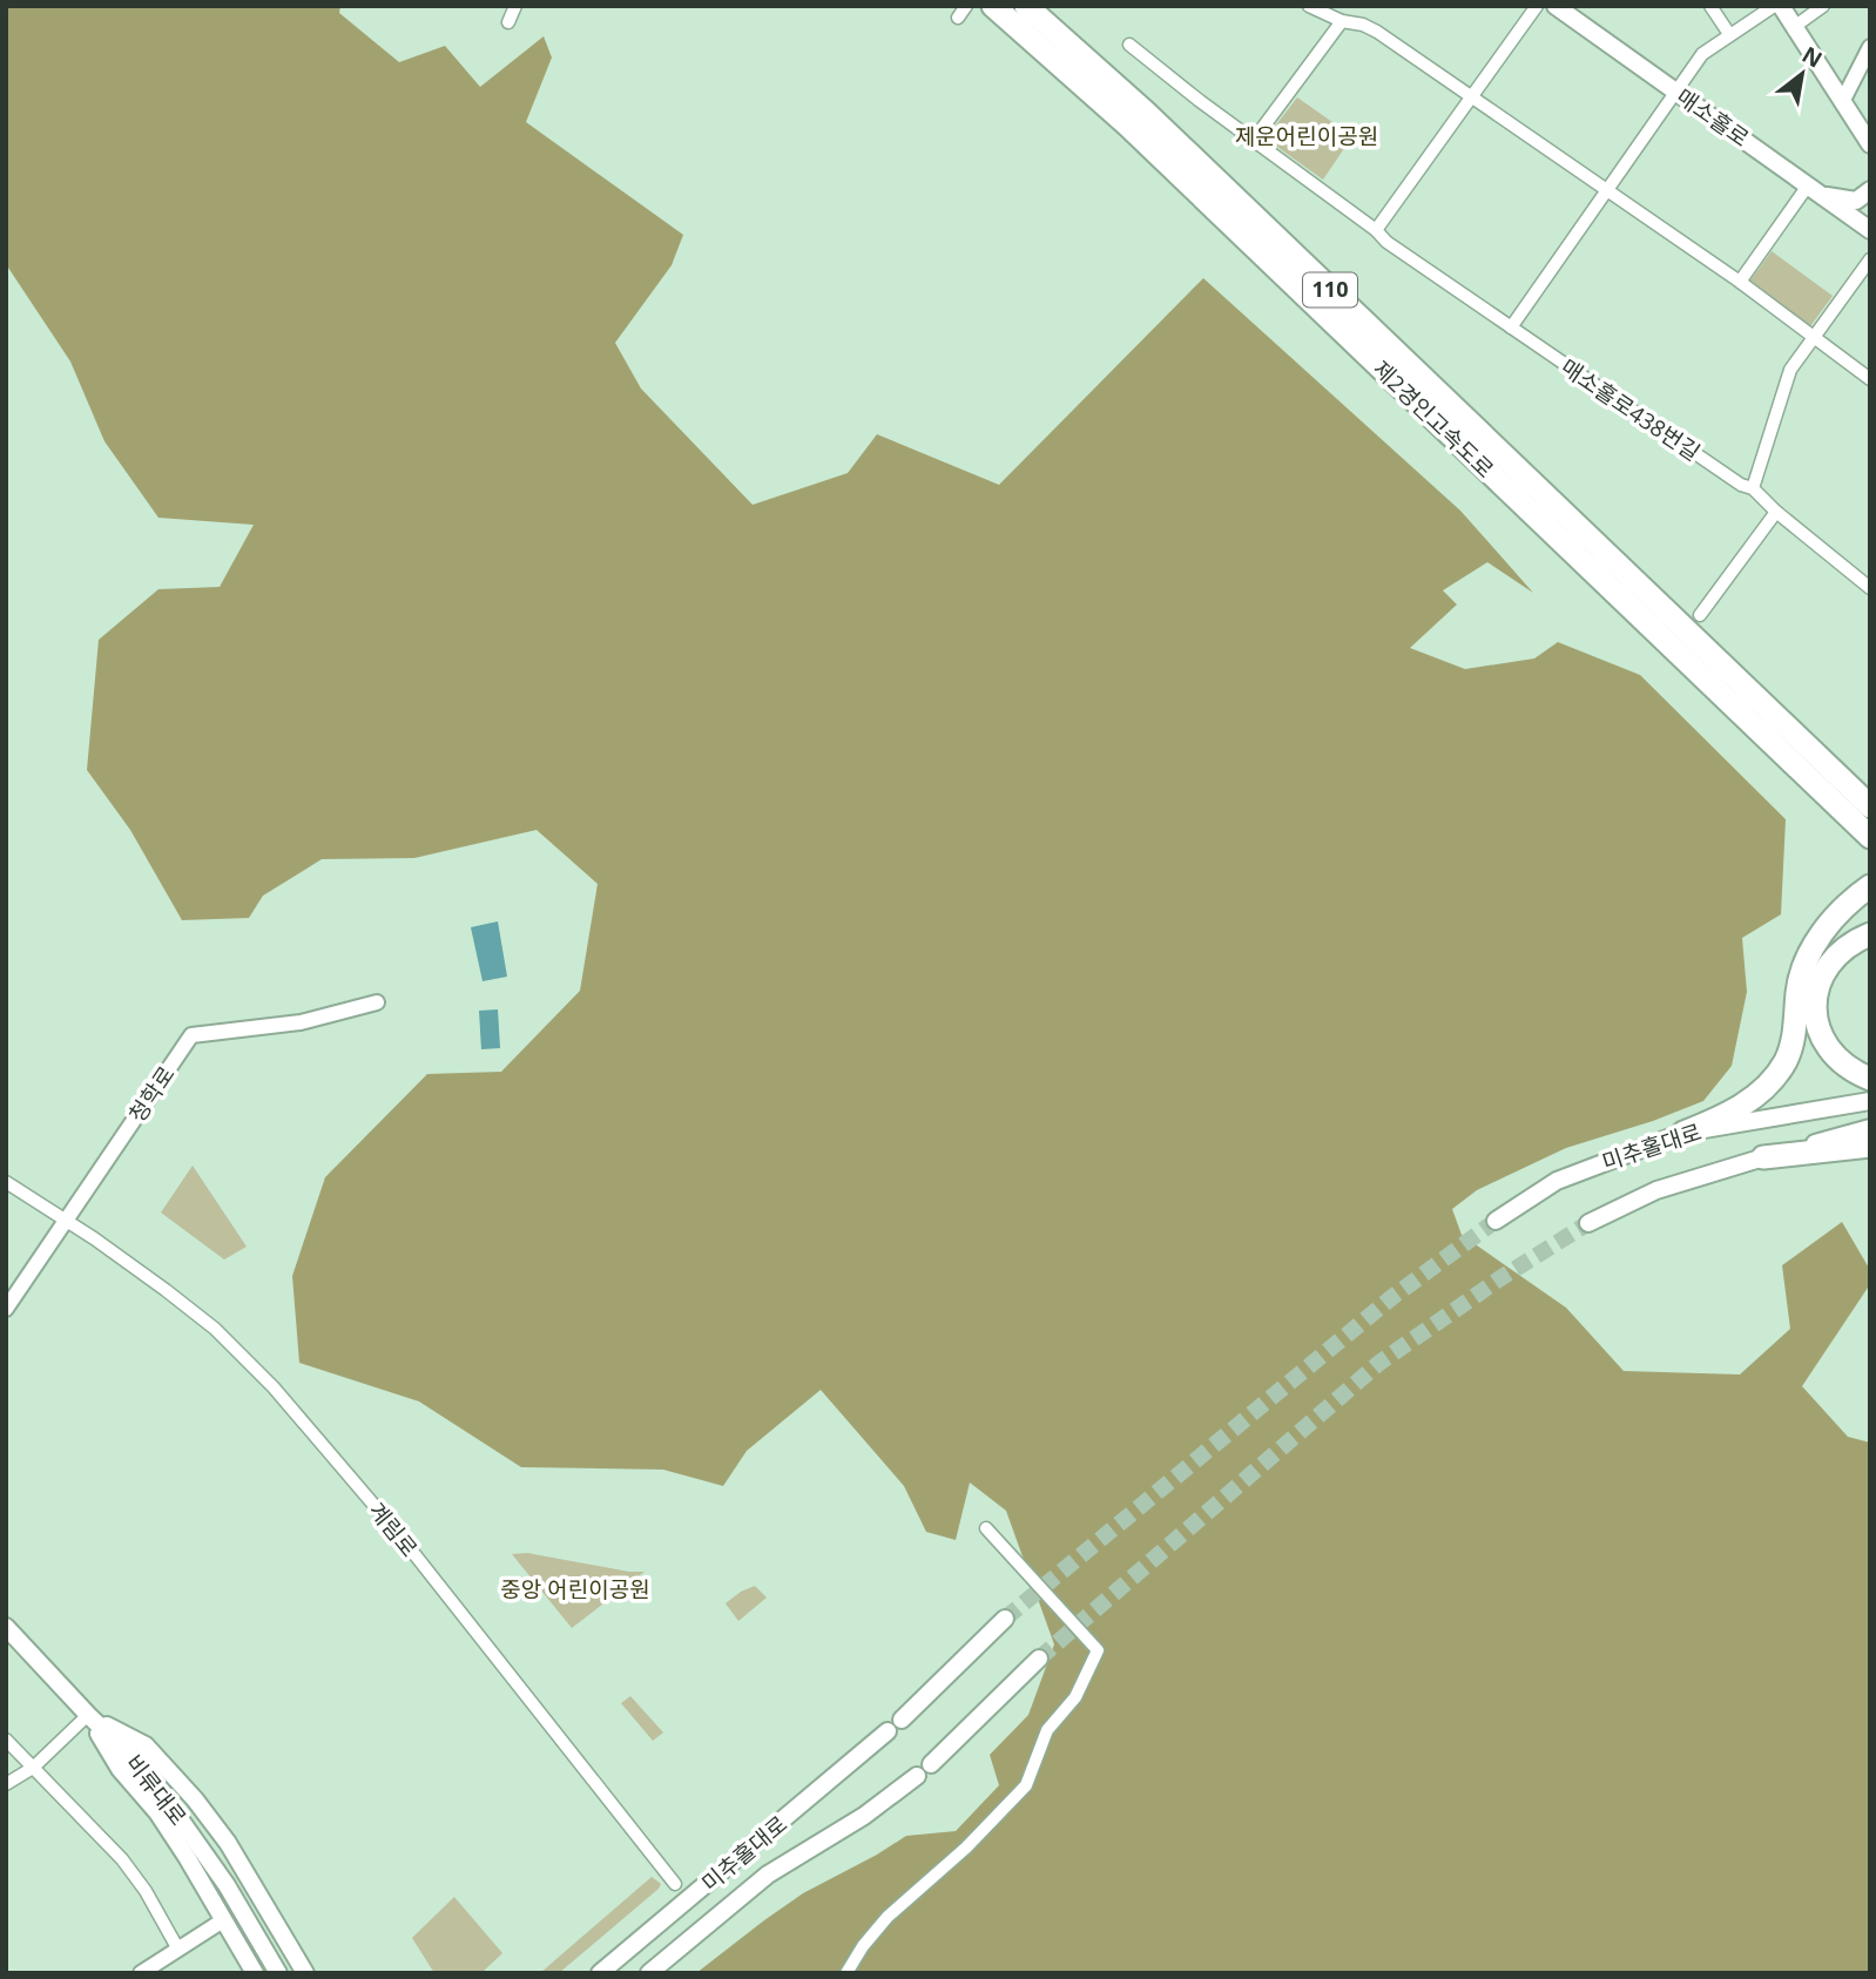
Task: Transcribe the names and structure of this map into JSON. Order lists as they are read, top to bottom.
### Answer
{
  "streets": {
    "highway": ["110", "제2경인고속도로"],
    "main road": ["매소홀로", "미추홀대로", "비류대로"],
    "street": ["매소홀로438번길", "청학로", "계림로"]
  },
  "crossings": [
    ["청학로", "계림로"]
  ],
  "parks": ["제운어린이공원", "중앙 어린이공원"],
  "north": "top right"
}
